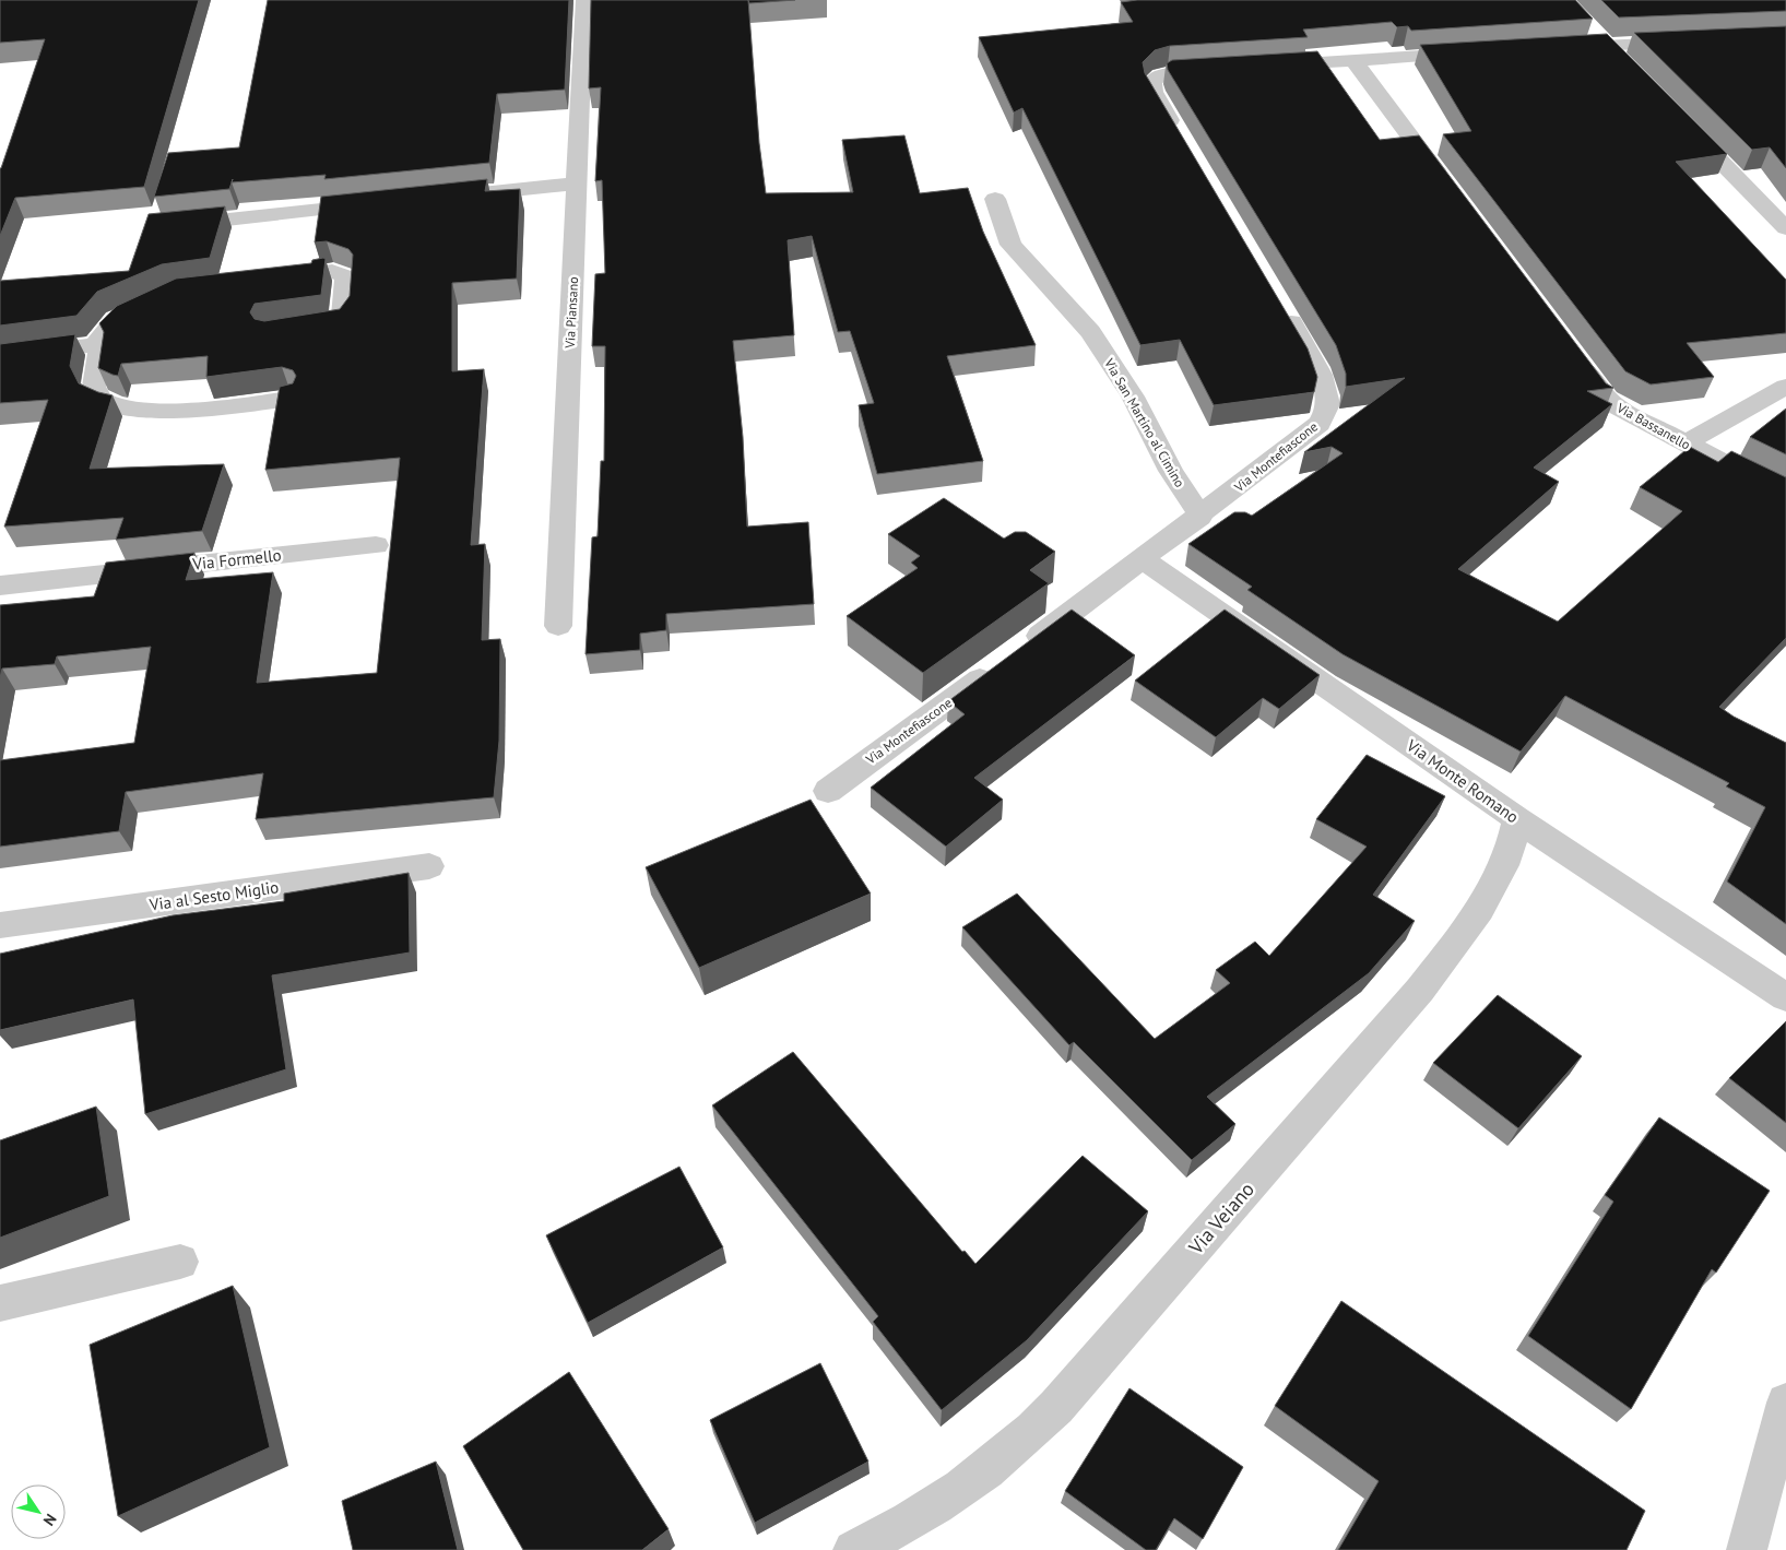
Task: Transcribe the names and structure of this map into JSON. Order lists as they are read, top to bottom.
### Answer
{
  "streets": {
    "street": [
      "Via Piansano",
      "Via San Martino al Cimino",
      "Via Bassanello",
      "Via Montefiascone",
      "Via Formello",
      "Via Monte Romano",
      "Via al Sesto Miglio",
      "Via Veiano"
    ]
  },
  "crossings": [
    ["Via San Martino al Cimino", "Via Montefiascone"],
    ["Via Montefiascone", "Via Monte Romano"],
    ["Via Monte Romano", "Via Veiano"]
  ],
  "north": "bottom right"
}
